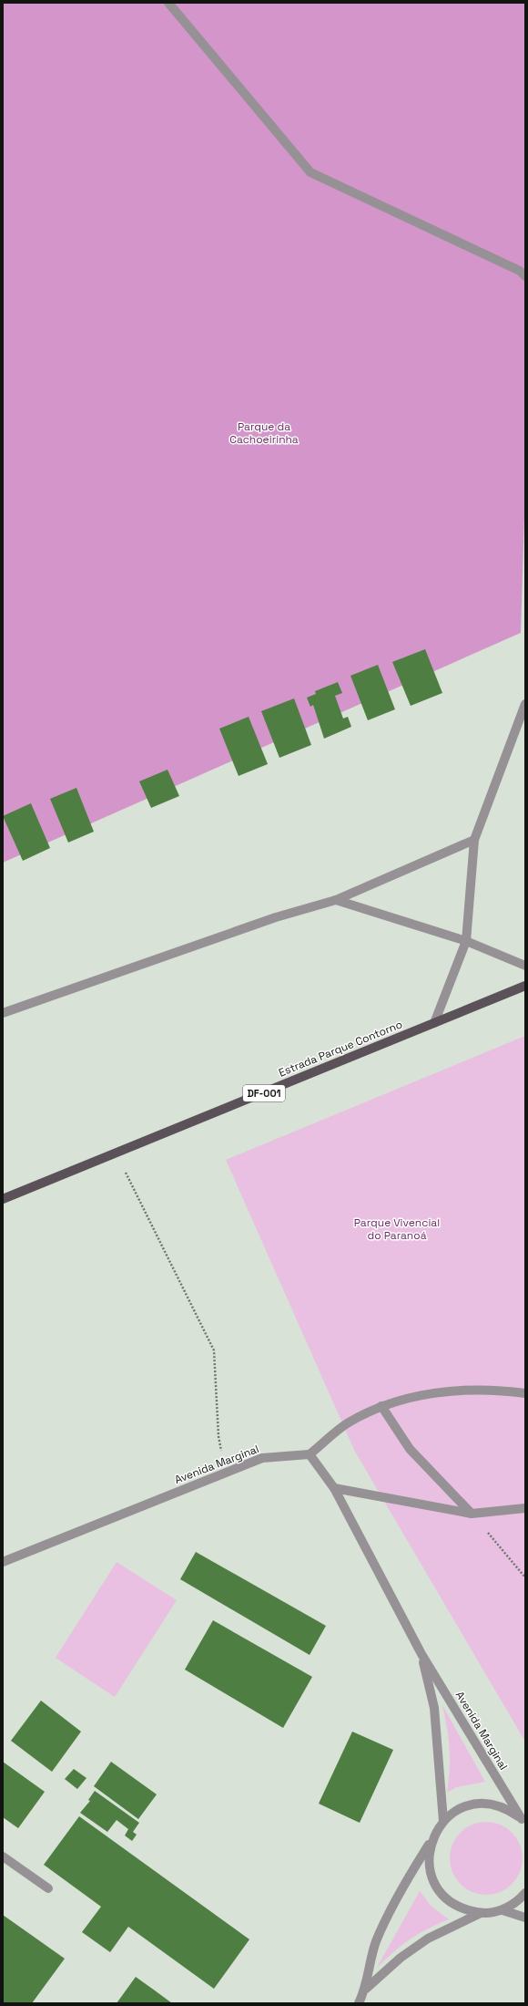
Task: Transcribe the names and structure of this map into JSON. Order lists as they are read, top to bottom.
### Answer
{
  "streets": {
    "main road": ["Estrada Parque Contorno", "DF-001"],
    "street": ["Avenida Marginal"]
  },
  "parks": ["Parque da Cachoeirinha", "Parque Vivencial do Paranoá"]
}
